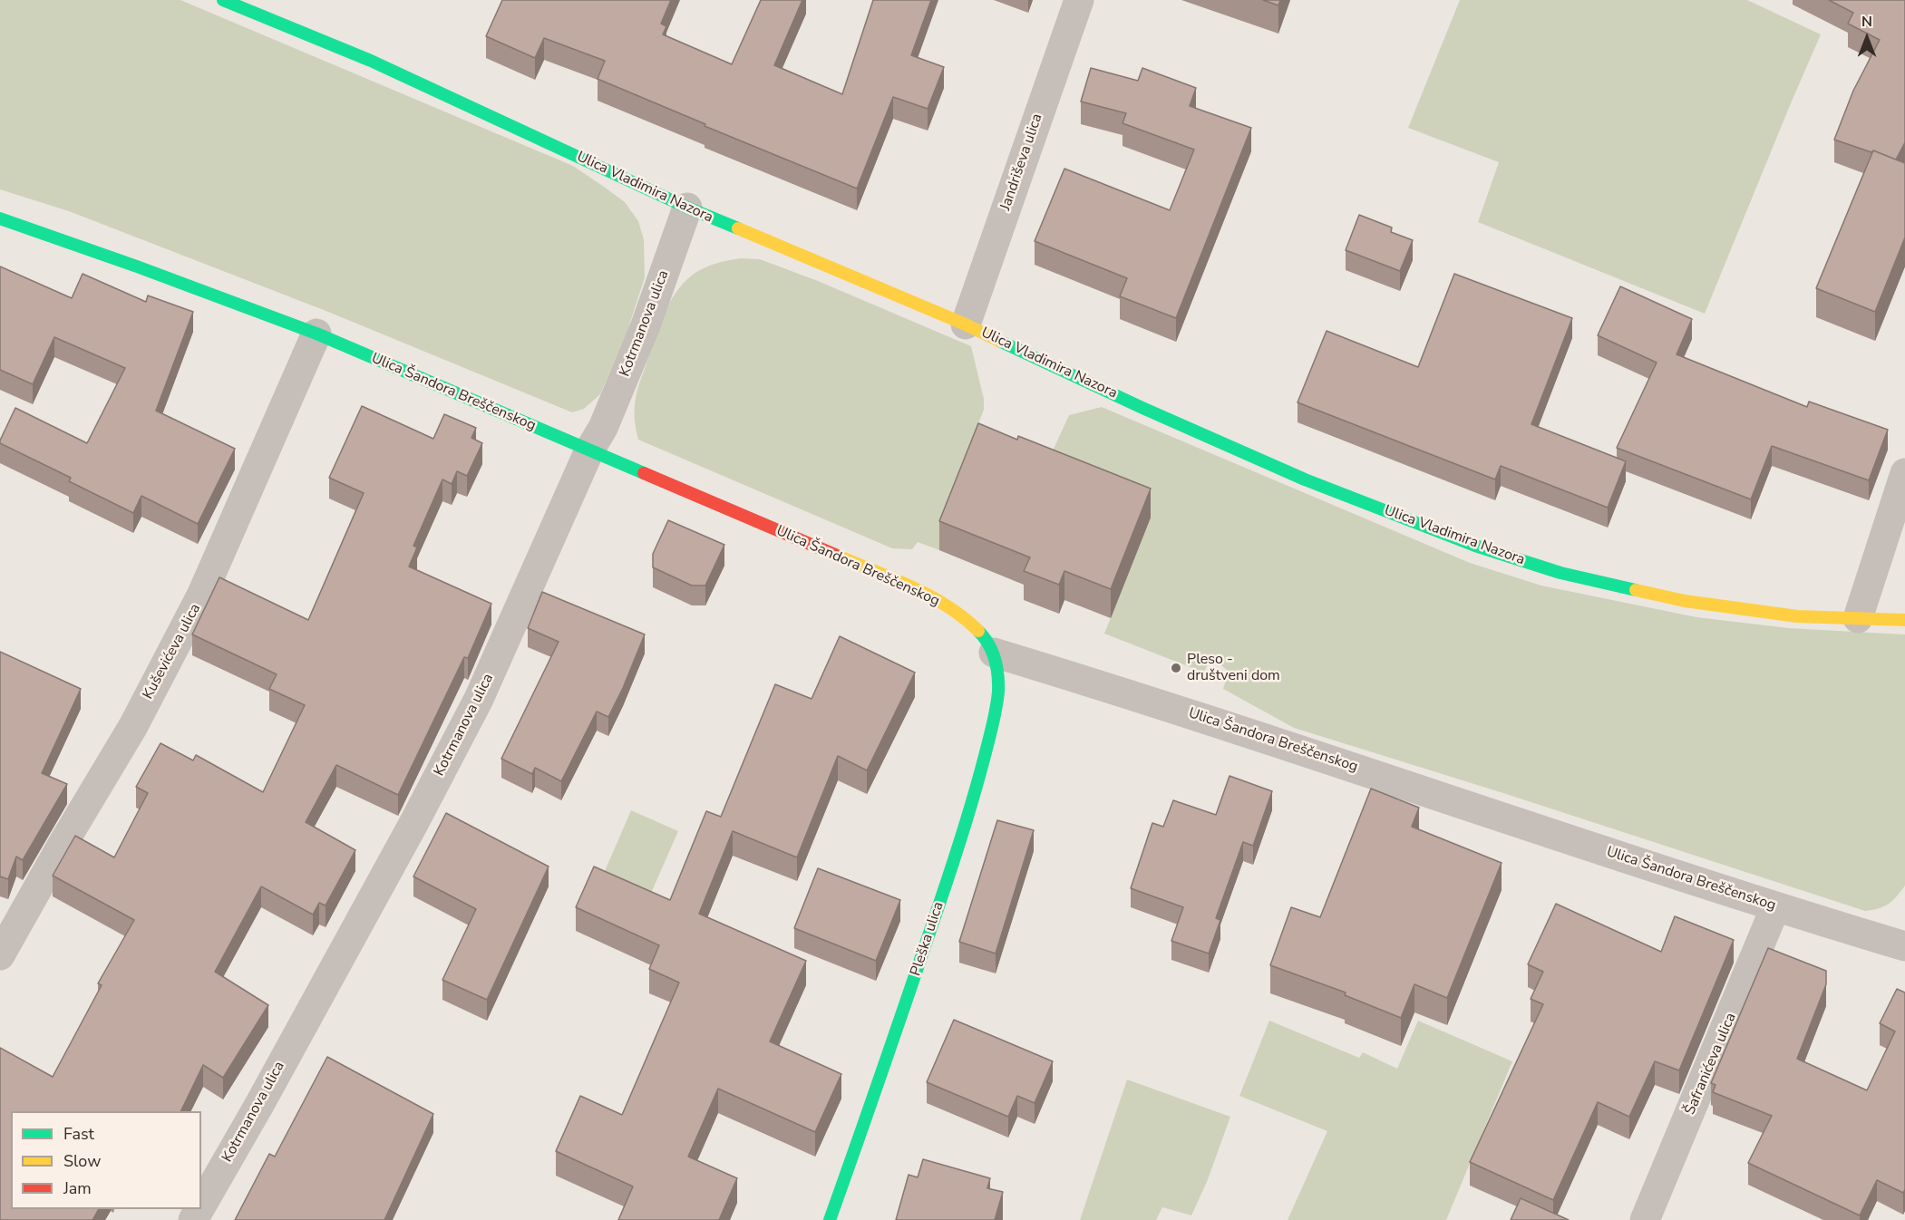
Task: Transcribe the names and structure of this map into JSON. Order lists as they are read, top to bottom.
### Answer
{
  "streets": {
    "street": [
      "Jandriševa ulica",
      "Ulica Vladimira Nazora",
      "Kotrmanova ulica",
      "Ulica Šandora Breščenskog",
      "Kuševićeva ulica",
      "Pleška ulica",
      "Šafranićeva ulica"
    ]
  },
  "crossings": [
    ["Jandriševa ulica", "Ulica Vladimira Nazora"],
    ["Ulica Vladimira Nazora", "Kotrmanova ulica"],
    ["Kotrmanova ulica", "Ulica Šandora Breščenskog"],
    ["Ulica Šandora Breščenskog", "Kuševićeva ulica"],
    ["Ulica Šandora Breščenskog", "Pleška ulica"],
    ["Ulica Šandora Breščenskog", "Šafranićeva ulica"]
  ],
  "places": ["Pleso - društveni dom"],
  "legend": ["Fast", "Slow", "Jam"],
  "north": "top"
}
